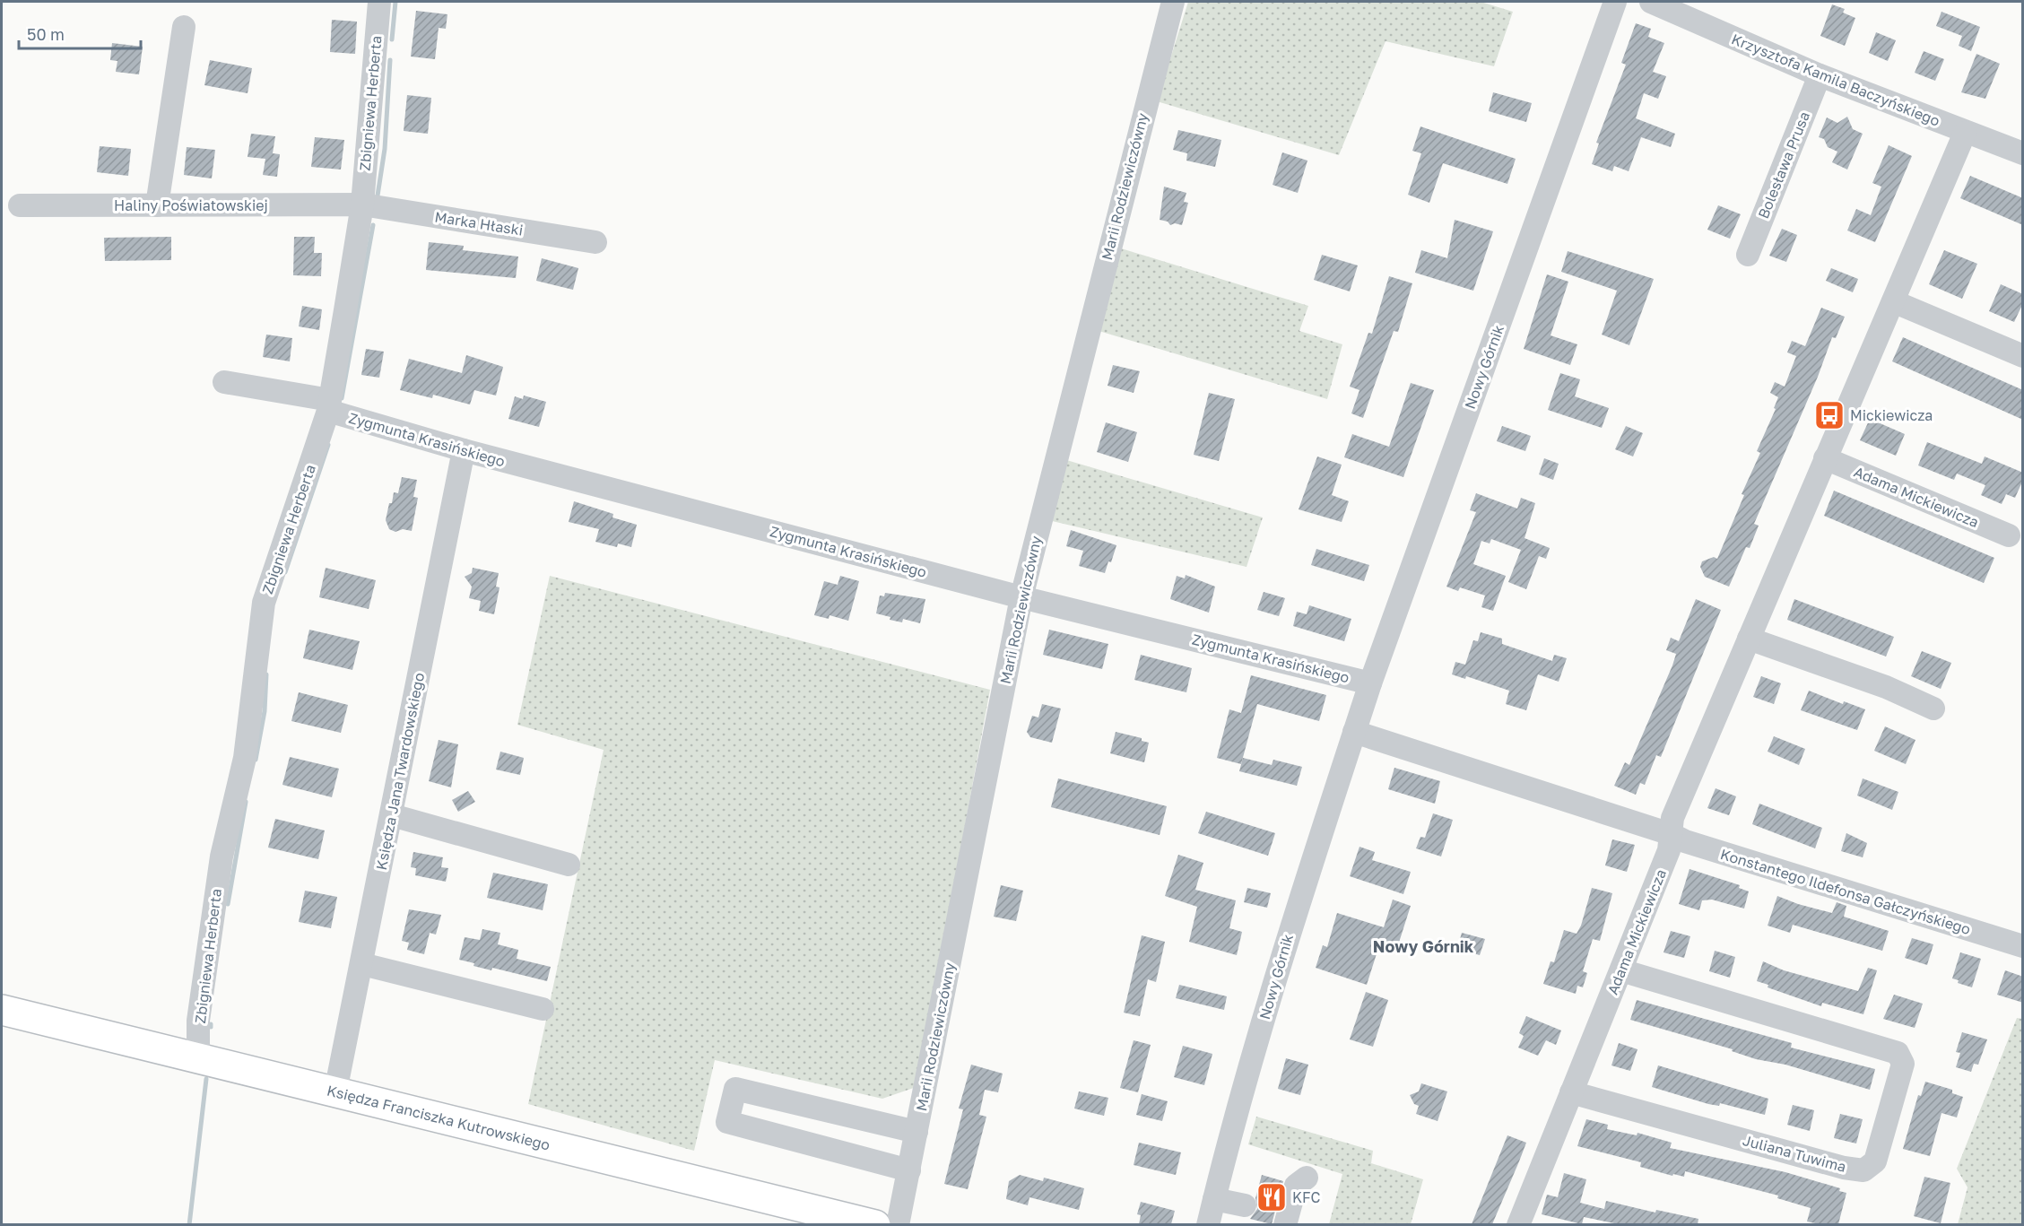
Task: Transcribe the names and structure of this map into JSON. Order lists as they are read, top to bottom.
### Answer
{
  "streets": {
    "main road": ["Księdza Franciszka Kutrowskiego"],
    "street": [
      "Krzysztofa Kamila Baczyńskiego",
      "Zbigniewa Herberta",
      "Bolesława Prusa",
      "Marii Rodziewiczówny",
      "Haliny Poświatowskiej",
      "Marka Hłaski",
      "Nowy Górnik",
      "Zygmunta Krasińskiego",
      "Adama Mickiewicza",
      "Księdza Jana Twardowskiego",
      "Konstantego Ildefonsa Gałczyńskiego",
      "Juliana Tuwima"
    ]
  },
  "crossings": [
    ["Krzysztofa Kamila Baczyńskiego", "Bolesława Prusa"],
    ["Krzysztofa Kamila Baczyńskiego", "Adama Mickiewicza"],
    ["Zbigniewa Herberta", "Haliny Poświatowskiej"],
    ["Zbigniewa Herberta", "Marka Hłaski"],
    ["Zbigniewa Herberta", "Zygmunta Krasińskiego"],
    ["Zbigniewa Herberta", "Księdza Franciszka Kutrowskiego"],
    ["Marii Rodziewiczówny", "Zygmunta Krasińskiego"],
    ["Haliny Poświatowskiej", "Marka Hłaski"],
    ["Nowy Górnik", "Zygmunta Krasińskiego"],
    ["Zygmunta Krasińskiego", "Księdza Jana Twardowskiego"],
    ["Adama Mickiewicza", "Konstantego Ildefonsa Gałczyńskiego"],
    ["Adama Mickiewicza", "Juliana Tuwima"],
    ["Księdza Jana Twardowskiego", "Księdza Franciszka Kutrowskiego"]
  ],
  "districts": ["Nowy Górnik"],
  "places": {
    "bus stop": ["Mickiewicza"],
    "restaurant": ["KFC"]
  },
  "scale_bar": "50 m"
}
